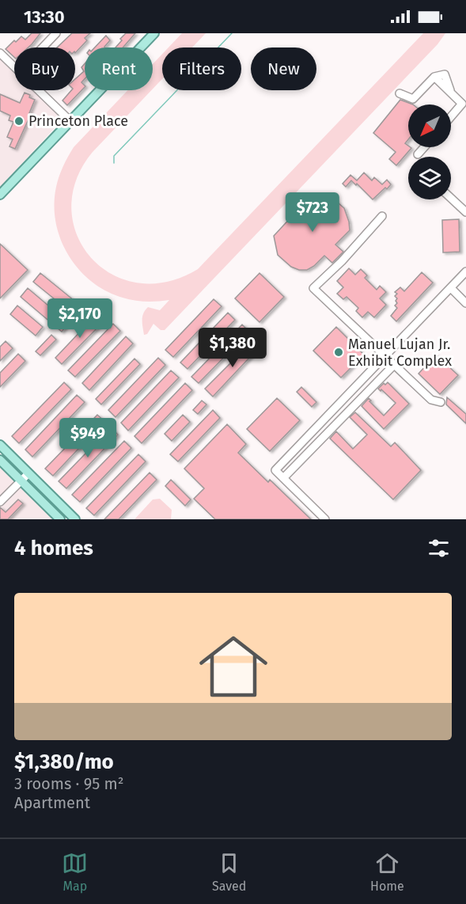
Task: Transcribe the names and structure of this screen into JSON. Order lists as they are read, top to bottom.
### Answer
{
  "places": ["Princeton Place", "Manuel Lujan Jr. Exhibit Complex"],
  "north": "bottom left",
  "page": {
    "status": "13:30",
    "chip": [
      "Buy",
      "Rent",
      "Filters",
      "New"
    ],
    "price": [
      "$723",
      "$2,170",
      "$1,380",
      "$949"
    ],
    "heading": "4 homes",
    "list": [
      {
        "name": "$1,380/mo",
        "note": "3 rooms · 95 m² · Apartment"
      }
    ],
    "tabs": ["Map", "Saved", "Home"]
  }
}
